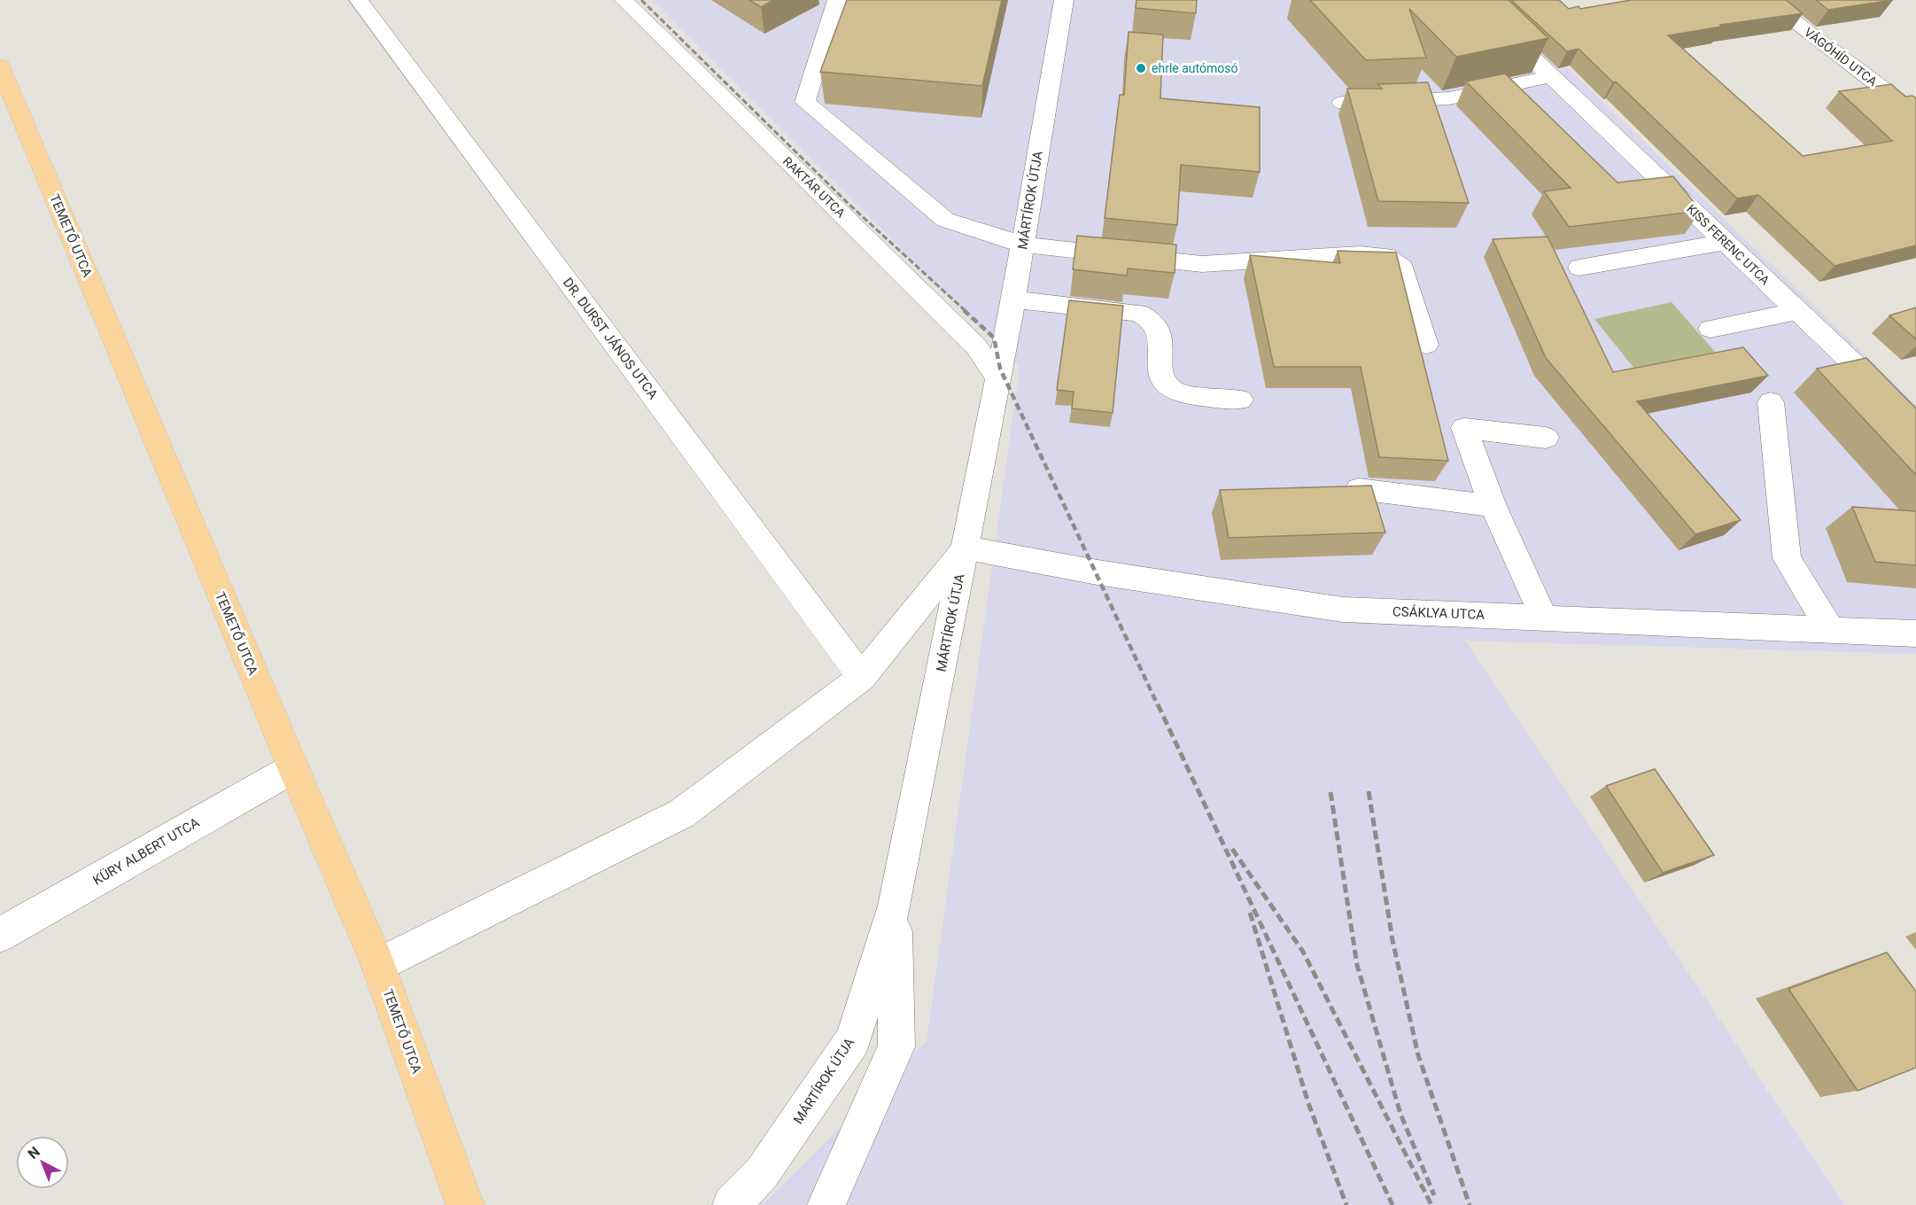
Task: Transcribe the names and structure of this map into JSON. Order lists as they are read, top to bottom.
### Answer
{
  "streets": {
    "main road": ["TEMETŐ UTCA"],
    "street": [
      "VÁGÓHÍD UTCA",
      "RAKTÁR UTCA",
      "MÁRTÍROK ÚTJA",
      "KISS FERENC UTCA",
      "DR. DURST JÁNOS UTCA",
      "CSÁKLYA UTCA",
      "KÜRY ALBERT UTCA"
    ]
  },
  "crossings": [
    ["RAKTÁR UTCA", "MÁRTÍROK ÚTJA"],
    ["MÁRTÍROK ÚTJA", "CSÁKLYA UTCA"],
    ["TEMETŐ UTCA", "KÜRY ALBERT UTCA"]
  ],
  "places": ["ehrle autómosó"],
  "north": "top left"
}
